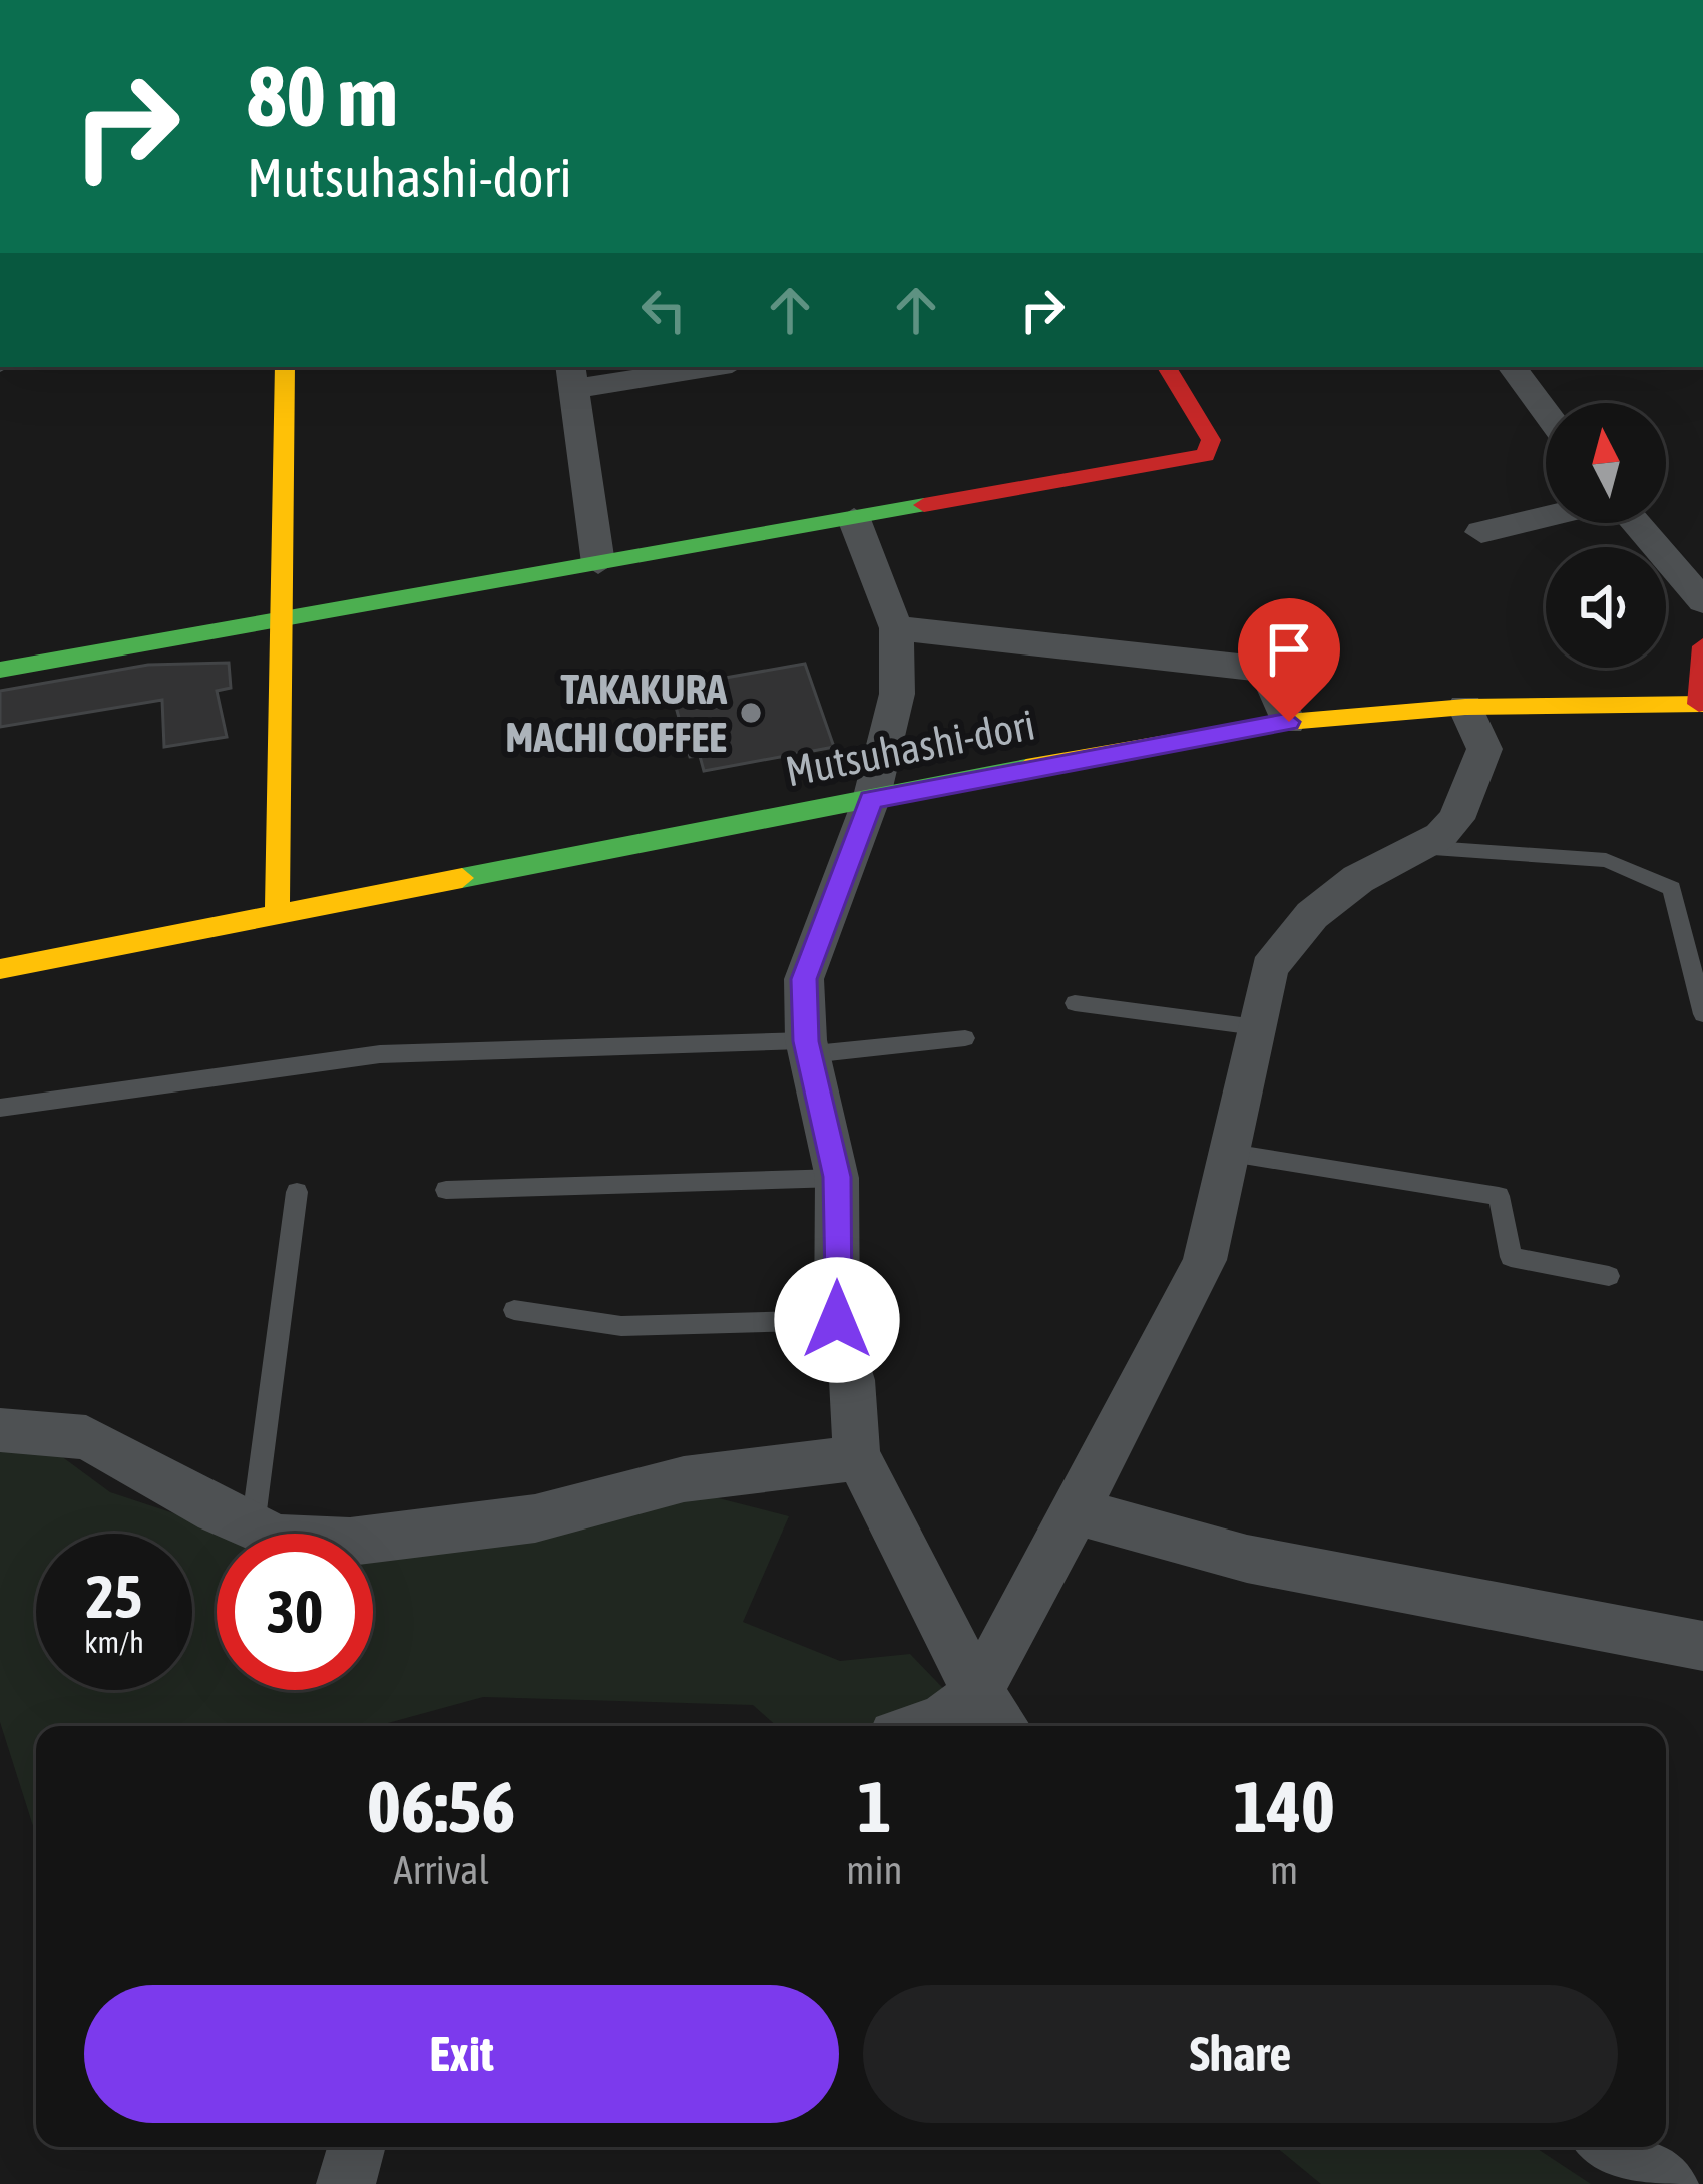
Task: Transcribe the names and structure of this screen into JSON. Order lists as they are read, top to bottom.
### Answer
{
  "streets": {
    "street": ["Mutsuhashi-dori"]
  },
  "places": ["TAKAKURA MACHI COFFEE"],
  "north": "top",
  "page": {
    "turn": ["80 m", "Mutsuhashi-dori"],
    "speed": "25 km/h",
    "limit": "30",
    "eta": [
      "06:56",
      "Arrival",
      "1",
      "min",
      "140",
      "m"
    ],
    "buttons": ["Exit", "Share"]
  }
}
